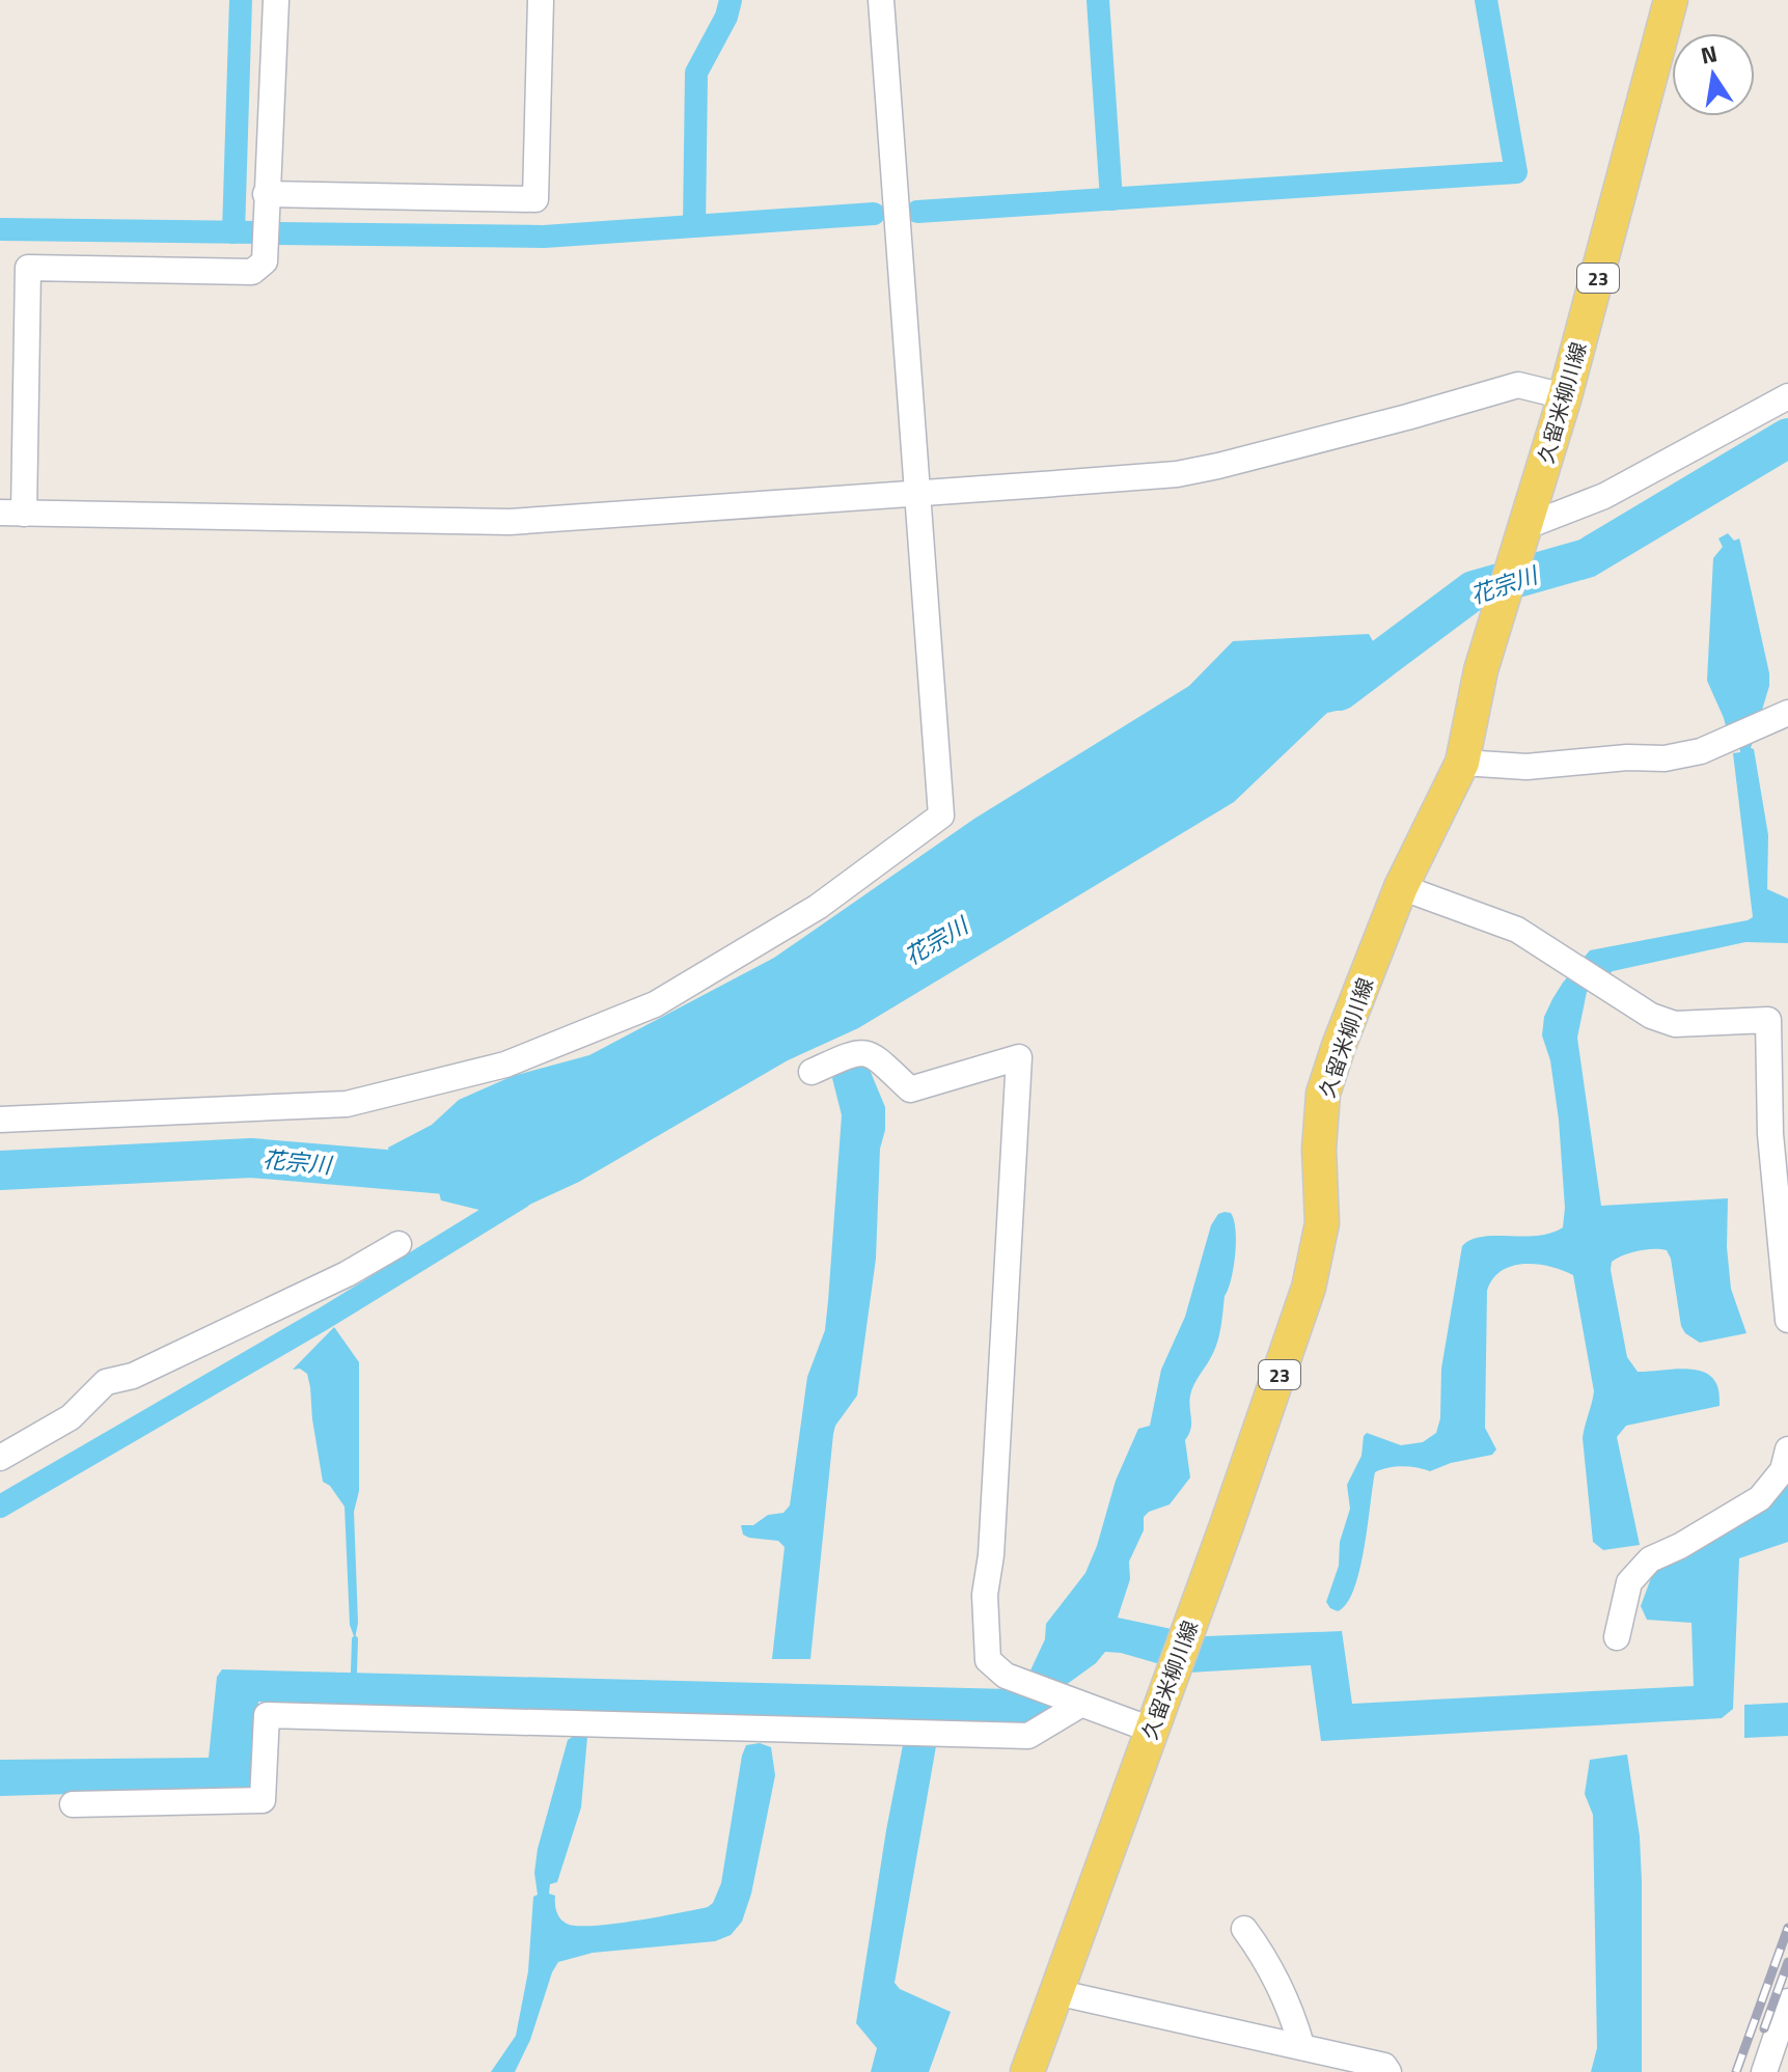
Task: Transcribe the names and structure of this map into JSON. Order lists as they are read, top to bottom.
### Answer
{
  "streets": {
    "main road": ["23", "久留米柳川線"]
  },
  "water": ["花宗川"],
  "north": "top"
}
